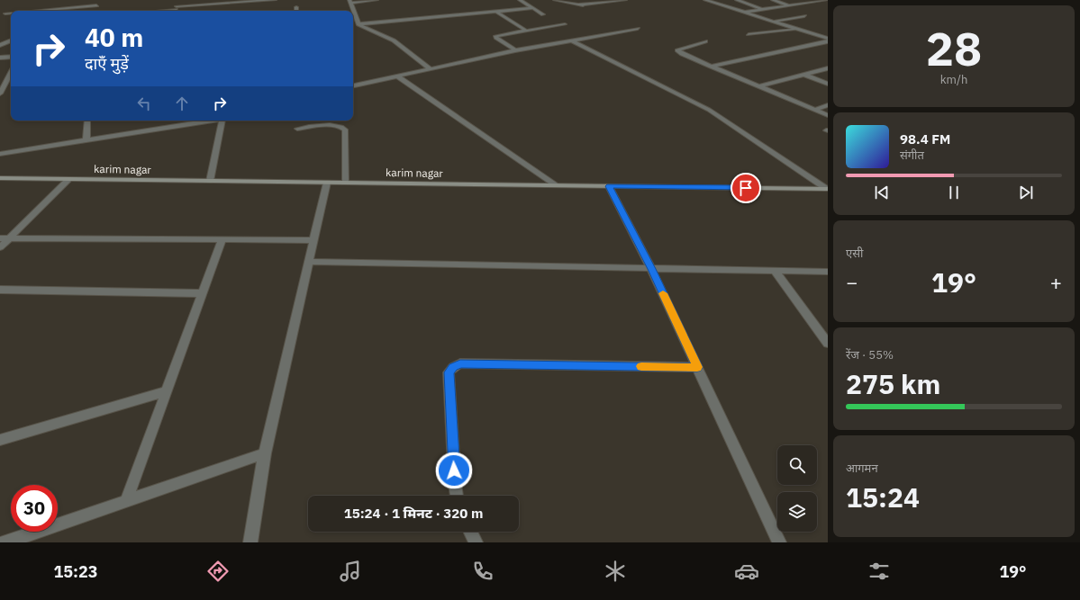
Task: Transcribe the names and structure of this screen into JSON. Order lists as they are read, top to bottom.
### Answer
{
  "streets": {
    "street": ["karim nagar"]
  },
  "page": {
    "tile": [
      ["28", "km/h"],
      "एसी",
      ["रेंज · 55%", "275 km"],
      ["आगमन", "15:24"]
    ],
    "turn": ["40 m", "दाएँ मुड़ें"],
    "song": ["98.4 FM", "संगीत"],
    "heat": ["−", "19°", "+"],
    "limit": "30",
    "trip": "15:24 · 1 मिनट · 320 m",
    "tabs": ["15:23", "19°"]
  }
}
